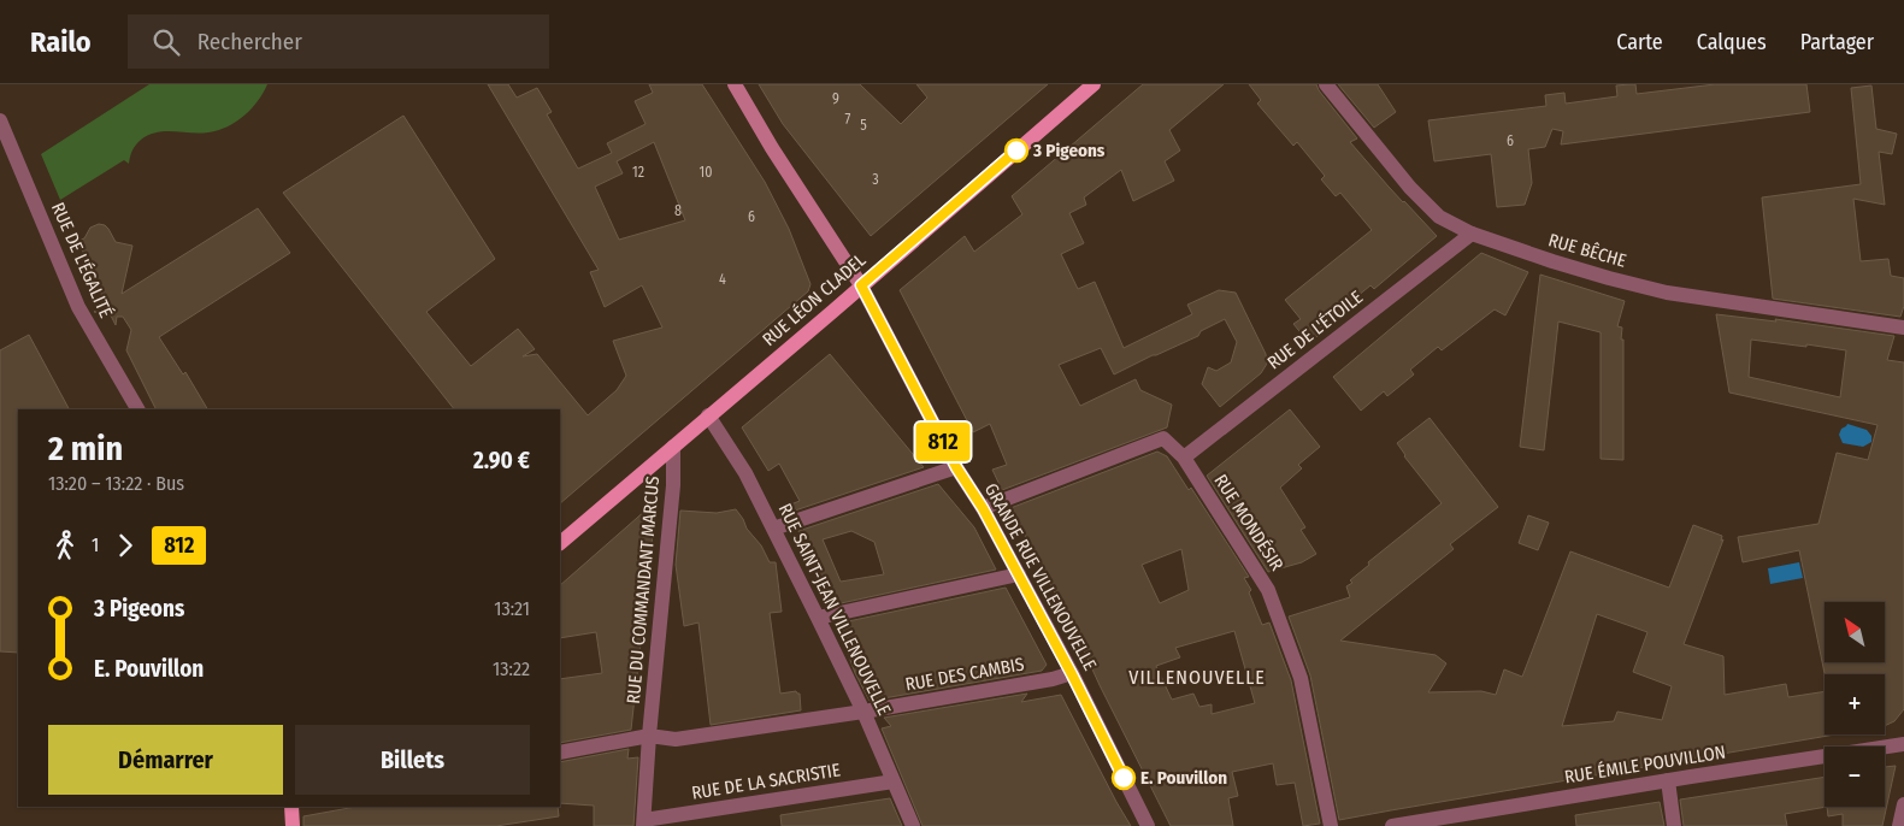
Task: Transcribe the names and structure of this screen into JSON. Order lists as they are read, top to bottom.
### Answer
{
  "streets": {
    "main road": ["RUE LÉON CLADEL"],
    "street": [
      "RUE BÊCHE",
      "RUE DE L'ÉGALITÉ",
      "RUE DE L'ÉTOILE",
      "RUE MONDÉSIR",
      "GRANDE RUE VILLENOUVELLE",
      "RUE DU COMMANDANT MARCUS",
      "RUE SAINT-JEAN VILLENOUVELLE",
      "RUE DES CAMBIS",
      "RUE ÉMILE POUVILLON",
      "RUE DE LA SACRISTIE"
    ]
  },
  "crossings": [
    ["RUE BÊCHE", "RUE DE L'ÉTOILE"],
    ["RUE LÉON CLADEL", "GRANDE RUE VILLENOUVELLE"],
    ["RUE LÉON CLADEL", "RUE DU COMMANDANT MARCUS"],
    ["RUE LÉON CLADEL", "RUE SAINT-JEAN VILLENOUVELLE"],
    ["RUE DE L'ÉTOILE", "RUE MONDÉSIR"],
    ["RUE MONDÉSIR", "GRANDE RUE VILLENOUVELLE"],
    ["GRANDE RUE VILLENOUVELLE", "RUE DES CAMBIS"],
    ["RUE DU COMMANDANT MARCUS", "RUE DES CAMBIS"],
    ["RUE DU COMMANDANT MARCUS", "RUE DE LA SACRISTIE"],
    ["RUE SAINT-JEAN VILLENOUVELLE", "RUE DES CAMBIS"],
    ["RUE SAINT-JEAN VILLENOUVELLE", "RUE DE LA SACRISTIE"]
  ],
  "districts": ["VILLENOUVELLE"],
  "places": ["3 Pigeons", "E. Pouvillon"],
  "lines": ["bus line 812"],
  "house_numbers": [
    "9",
    "7",
    "5",
    "6",
    "12",
    "10",
    "3",
    "8",
    "6",
    "4"
  ],
  "north": "top left",
  "page": {
    "header": "Railo",
    "search": "Rechercher",
    "nav": ["Carte", "Calques", "Partager"],
    "on_map": "812",
    "heading": ["2 min", "13:20 – 13:22 · Bus", "2.90 €"],
    "legs": ["1", "812"],
    "list": [
      {
        "name": "3 Pigeons",
        "value": "13:21"
      },
      {
        "name": "E. Pouvillon",
        "value": "13:22"
      }
    ],
    "map_buttons": ["+", "−"],
    "buttons": ["Démarrer", "Billets"]
  }
}
